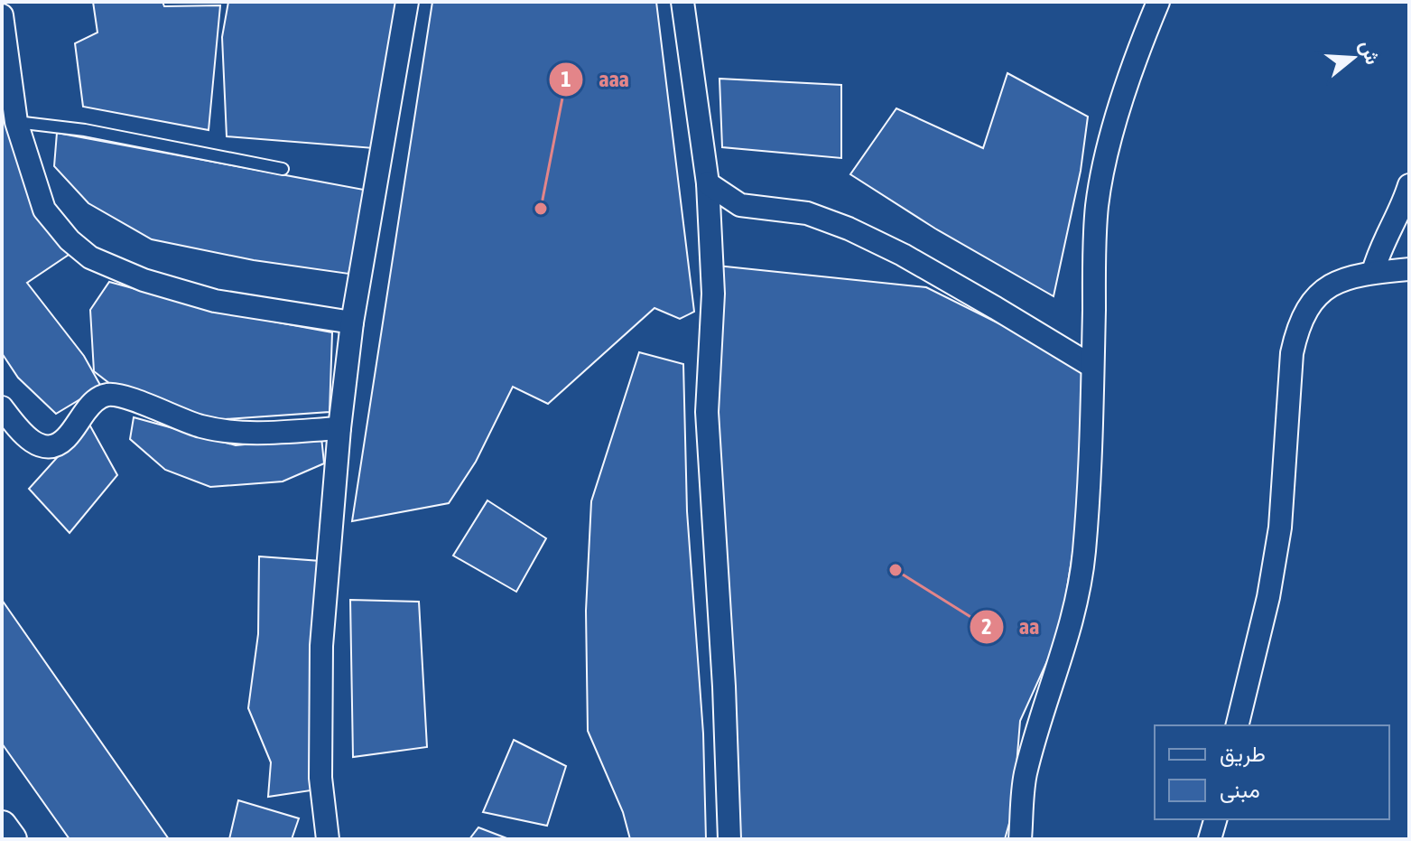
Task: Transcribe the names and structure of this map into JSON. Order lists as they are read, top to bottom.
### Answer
{
  "places": ["aaa", "aa"],
  "legend": ["طريق", "مبنى"],
  "north": "right"
}
